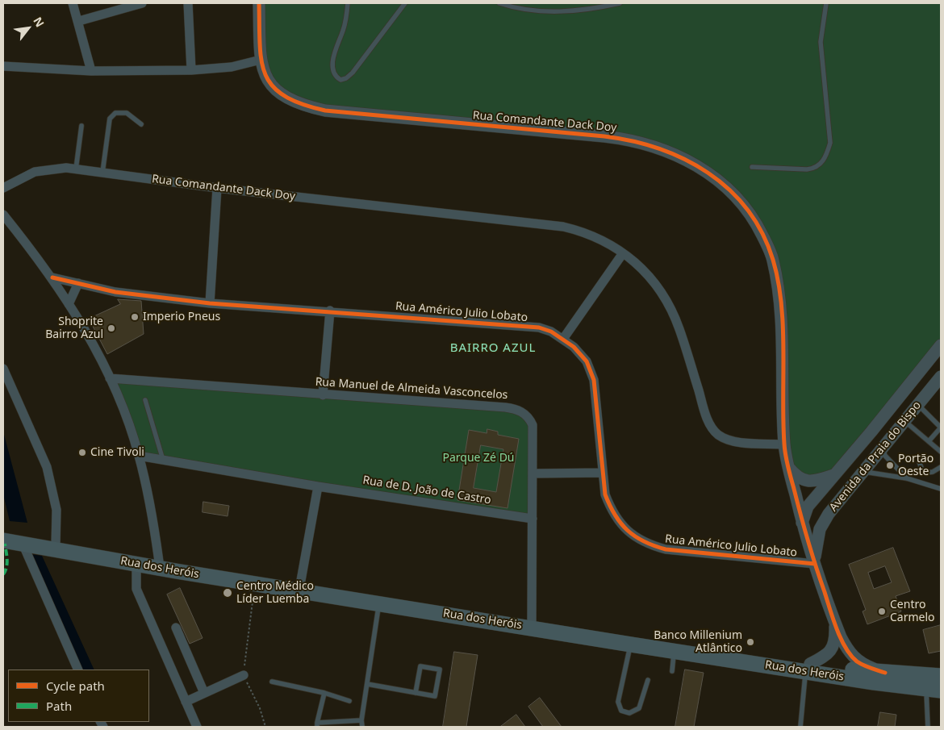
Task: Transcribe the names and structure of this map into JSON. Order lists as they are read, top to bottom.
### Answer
{
  "streets": {
    "main road": ["Rua dos Heróis"],
    "street": [
      "Rua Comandante Dack Doy",
      "Rua Américo Julio Lobato",
      "Rua Manuel de Almeida Vasconcelos",
      "Avenida da Praia do Bispo",
      "Rua de D. João de Castro"
    ]
  },
  "crossings": [
    ["Rua Comandante Dack Doy", "Rua Américo Julio Lobato"],
    ["Rua Comandante Dack Doy", "Avenida da Praia do Bispo"],
    ["Rua Comandante Dack Doy", "Rua dos Heróis"],
    ["Rua Américo Julio Lobato", "Avenida da Praia do Bispo"],
    ["Rua Manuel de Almeida Vasconcelos", "Rua de D. João de Castro"],
    ["Rua Manuel de Almeida Vasconcelos", "Rua dos Heróis"]
  ],
  "districts": ["BAIRRO AZUL"],
  "parks": ["Parque Zé Dú"],
  "places": [
    "Imperio Pneus",
    "Shoprite Bairro Azul",
    "Cine Tivoli",
    "Portão Oeste",
    "Centro Médico Líder Luemba",
    "Centro Carmelo",
    "Banco Millenium Atlântico"
  ],
  "legend": ["Cycle path", "Path"],
  "north": "top right"
}
